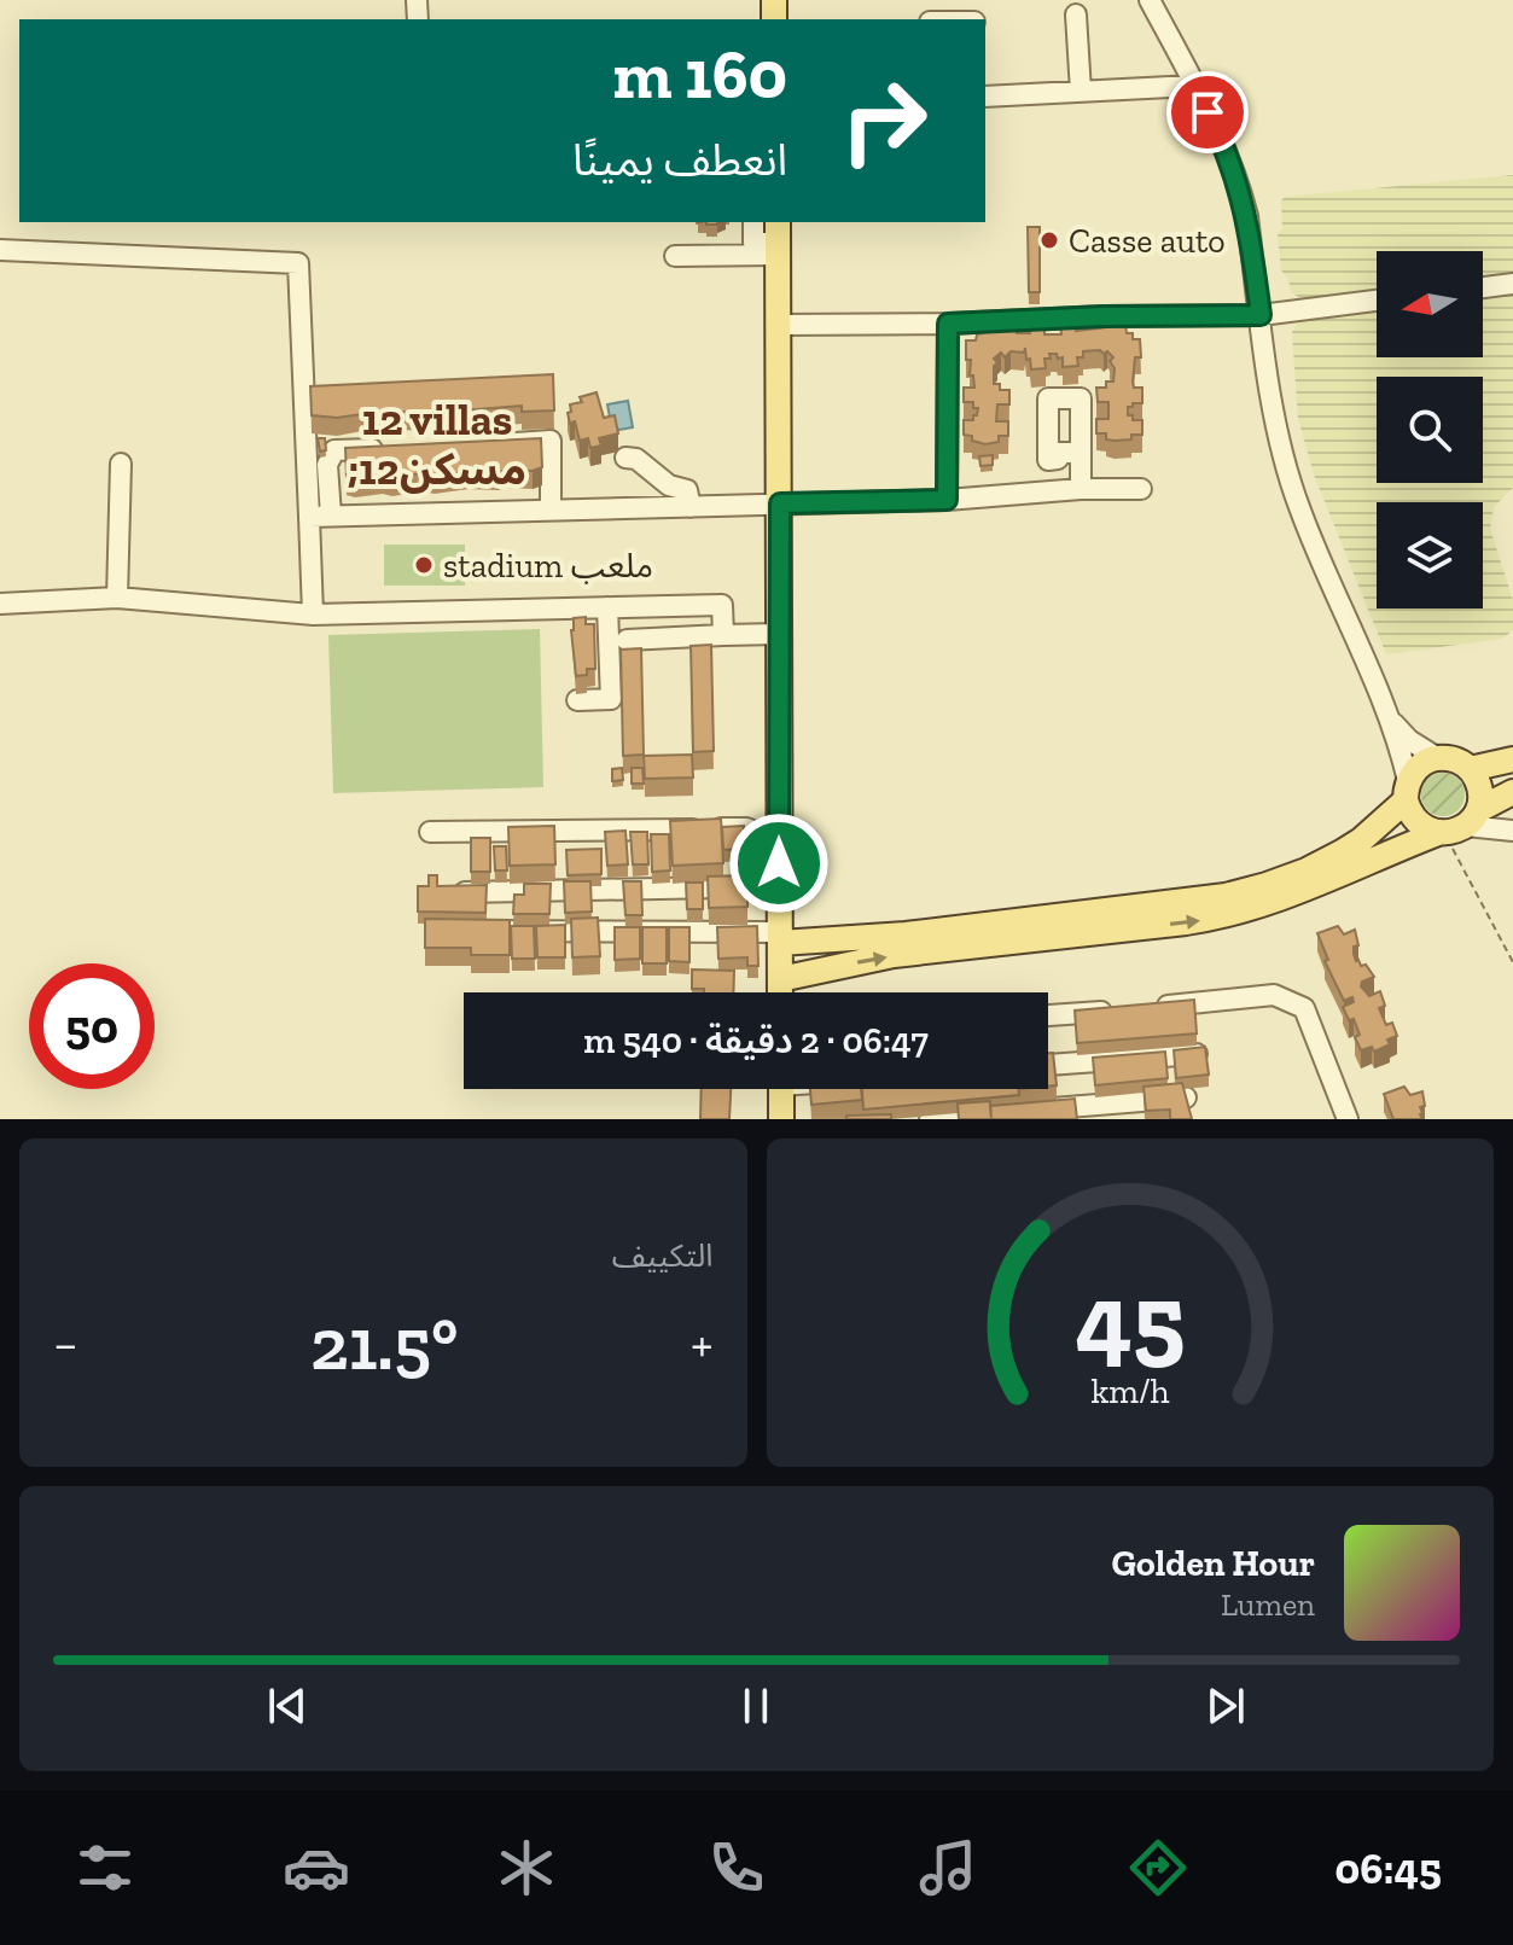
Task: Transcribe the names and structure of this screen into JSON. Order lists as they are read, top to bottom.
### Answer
{
  "districts": ["12 villas ;12مسكن"],
  "places": ["Casse auto", "stadium ملعب"],
  "north": "left",
  "page": {
    "turn": ["160 m", "انعطف يمينًا"],
    "limit": "50",
    "trip": "06:47 · 2 دقيقة · 540 m",
    "tile": "التكييف",
    "heat": ["−", "21.5°", "+"],
    "song": ["Golden Hour", "Lumen"],
    "tabs": "06:45",
    "gauge": ["45", "km/h"]
  }
}
